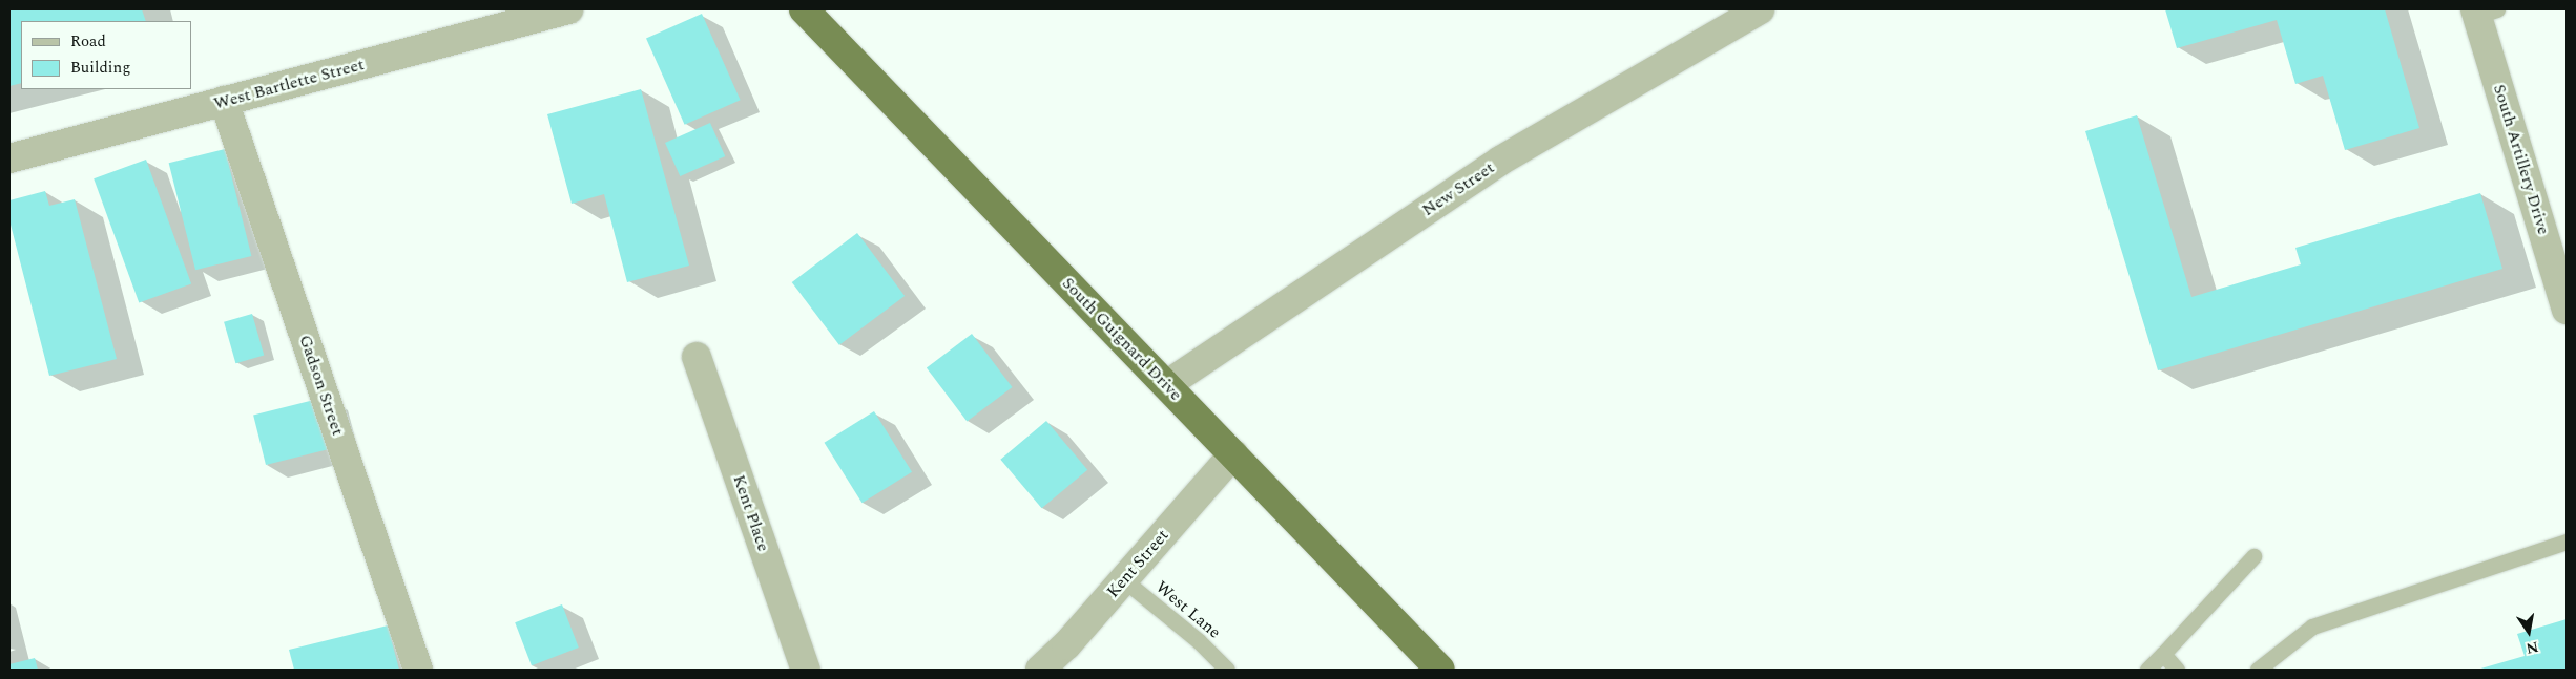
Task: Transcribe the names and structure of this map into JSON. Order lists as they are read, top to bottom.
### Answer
{
  "streets": {
    "highway": ["South Guignard Drive"],
    "street": [
      "West Bartlette Street",
      "South Artillery Drive",
      "New Street",
      "Gadson Street",
      "Kent Place",
      "Kent Street"
    ],
    "lane": ["West Lane"]
  },
  "crossings": [
    ["West Bartlette Street", "Gadson Street"],
    ["New Street", "South Guignard Drive"],
    ["South Guignard Drive", "Kent Street"],
    ["Kent Street", "West Lane"]
  ],
  "legend": ["Road", "Building"],
  "north": "bottom"
}
